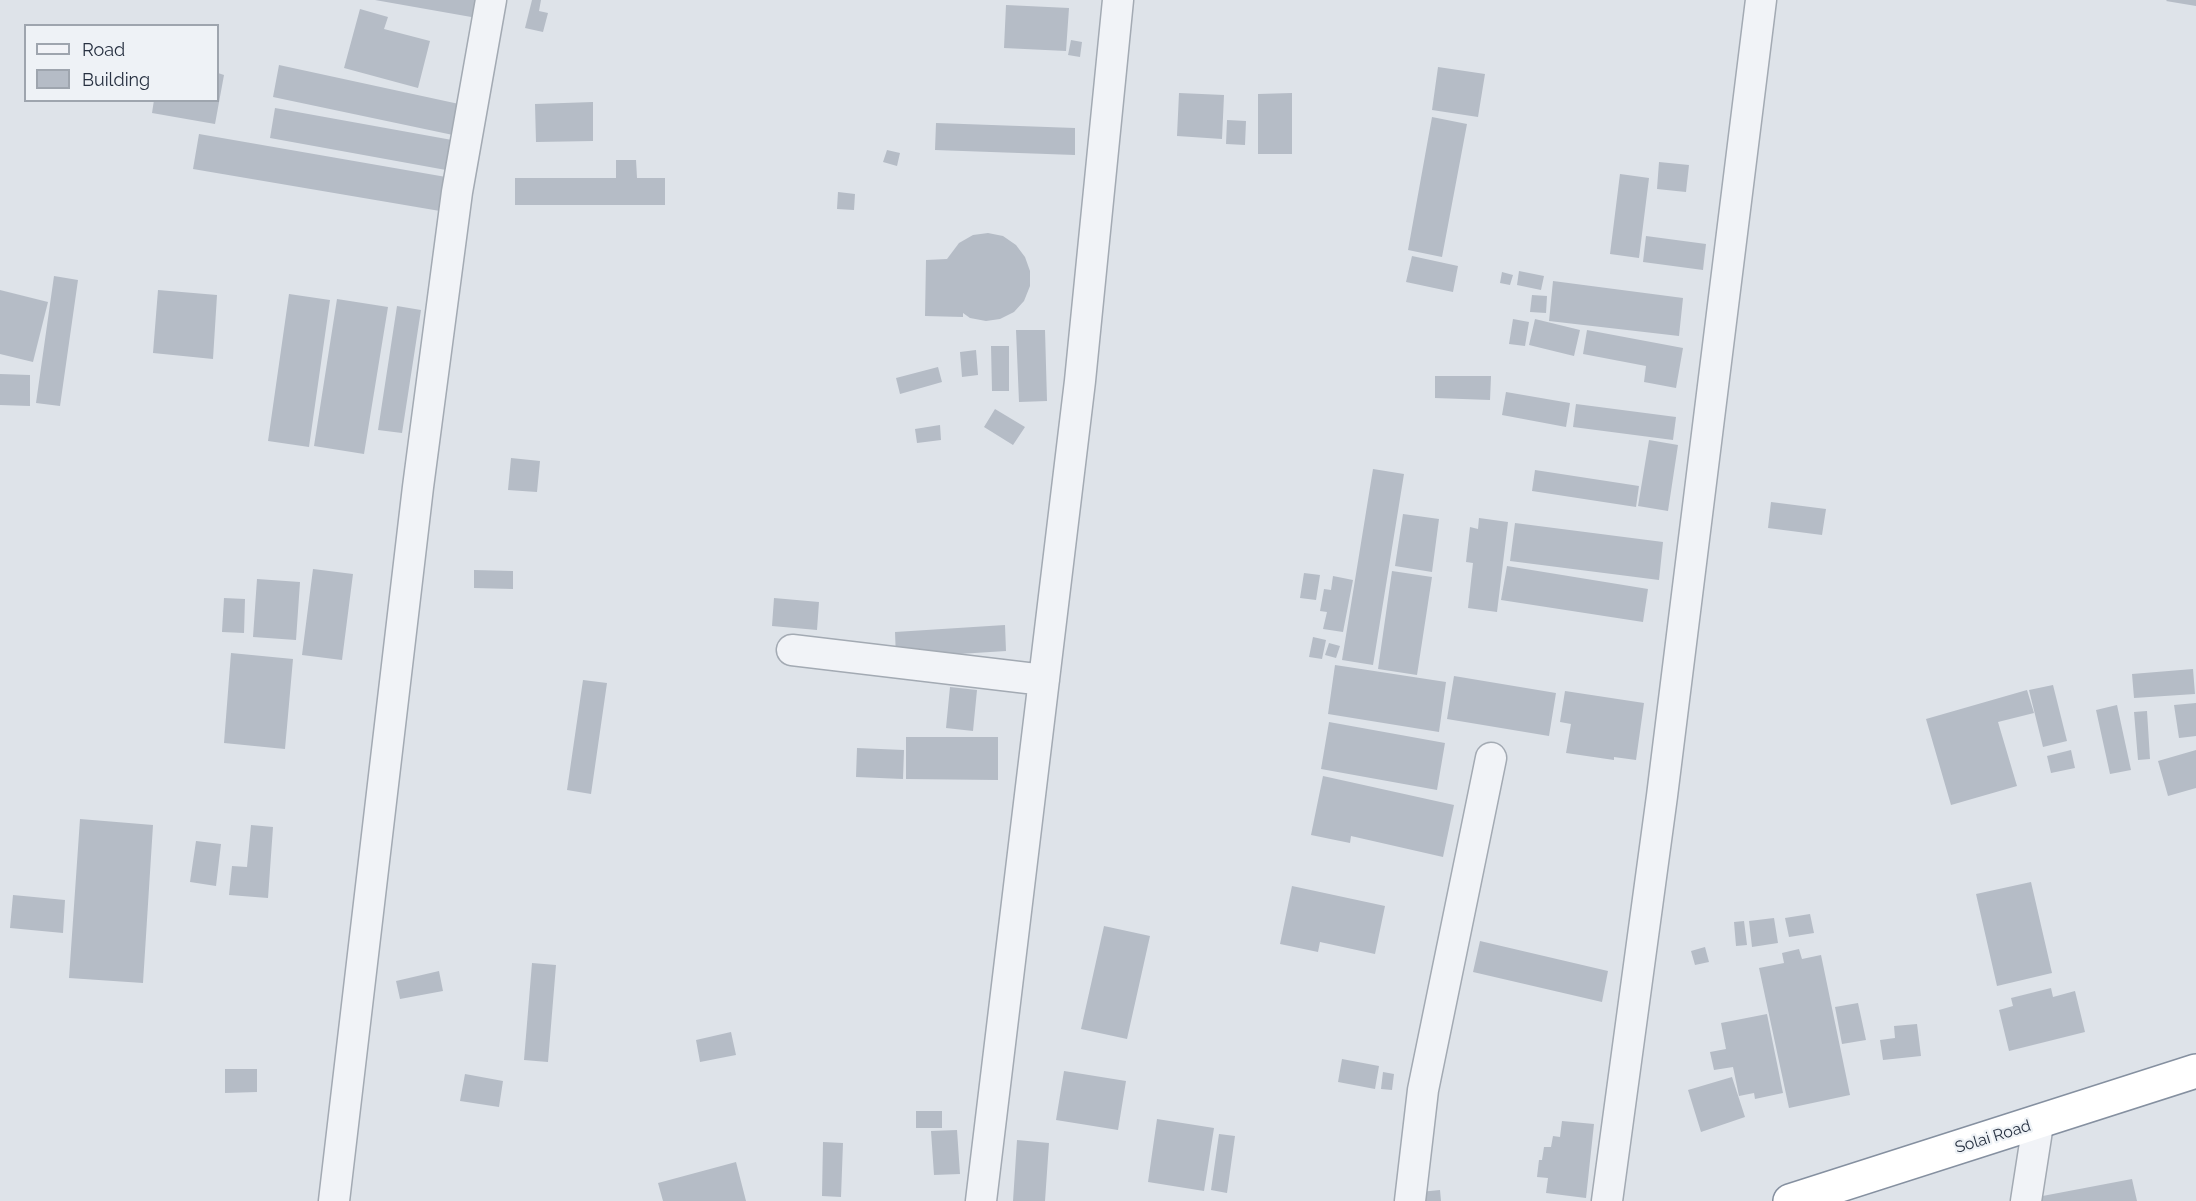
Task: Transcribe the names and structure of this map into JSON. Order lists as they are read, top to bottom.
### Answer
{
  "streets": {
    "highway": ["Solai Road"]
  },
  "legend": ["Road", "Building"]
}
